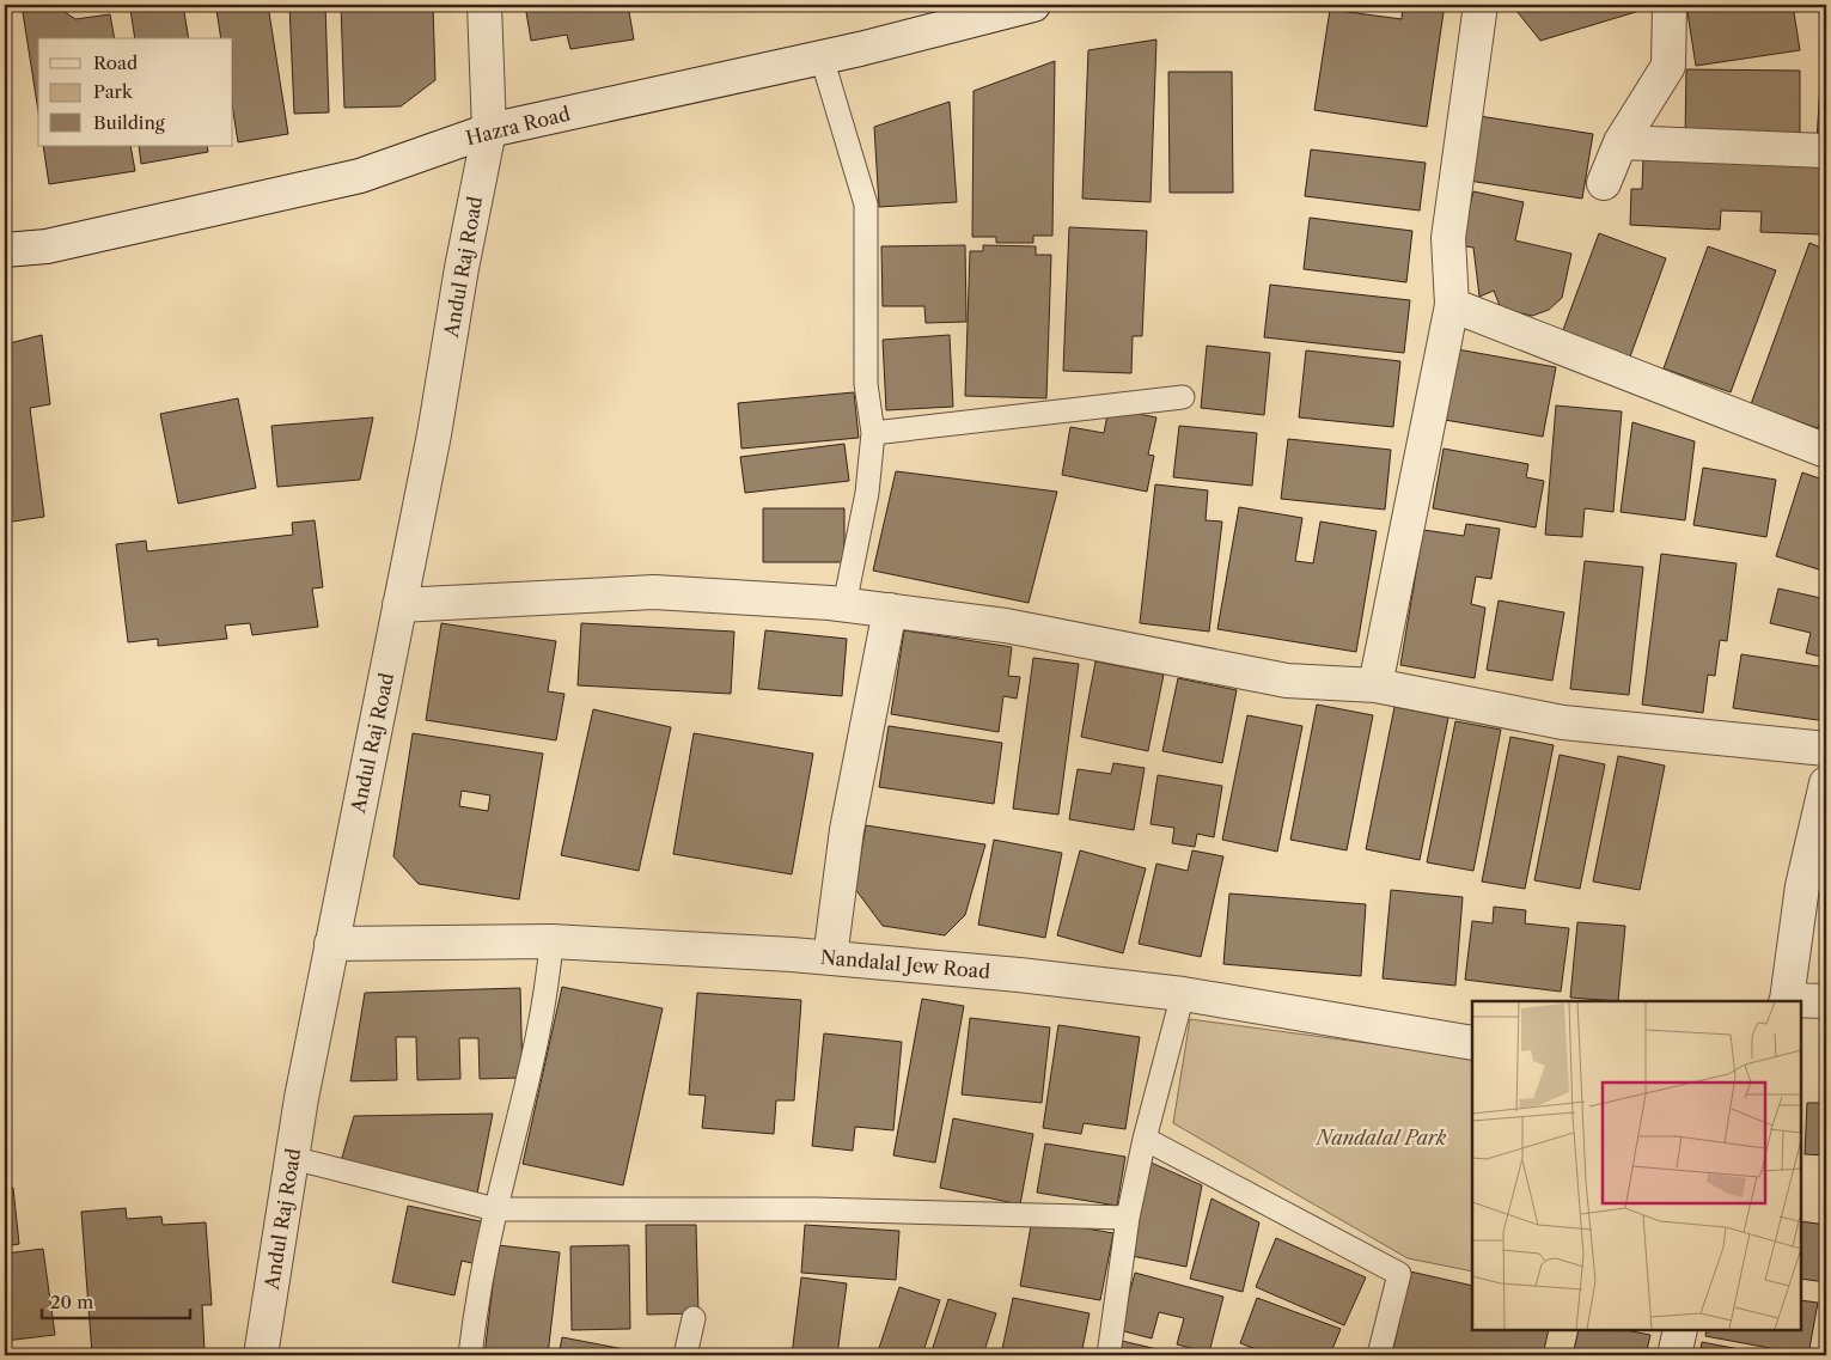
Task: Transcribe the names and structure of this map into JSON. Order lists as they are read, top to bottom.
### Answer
{
  "streets": {
    "street": ["Hazra Road", "Andul Raj Road", "Nandalal Jew Road"]
  },
  "crossings": [
    ["Hazra Road", "Andul Raj Road"],
    ["Andul Raj Road", "Nandalal Jew Road"]
  ],
  "parks": ["Nandalal Park"],
  "legend": ["Road", "Park", "Building"],
  "scale_bar": "20 m"
}
